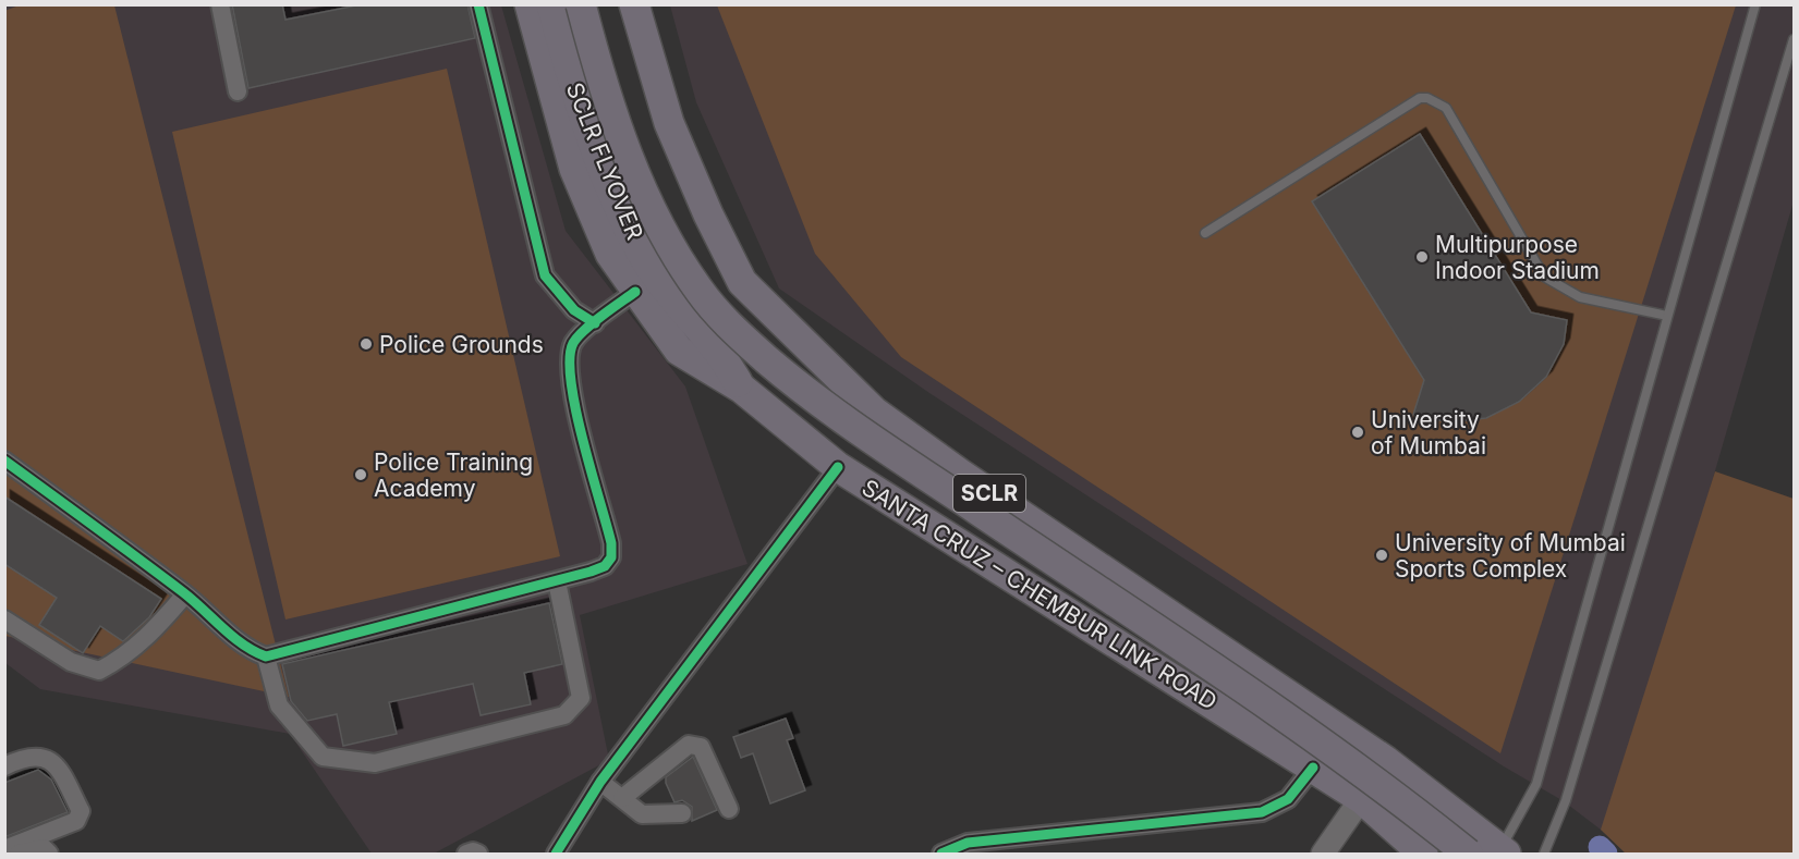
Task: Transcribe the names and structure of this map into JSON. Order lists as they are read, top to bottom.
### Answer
{
  "streets": {
    "highway": ["SCLR FLYOVER", "SCLR", "SANTA CRUZ – CHEMBUR LINK ROAD"]
  },
  "crossings": [
    ["SCLR FLYOVER", "SANTA CRUZ – CHEMBUR LINK ROAD"]
  ],
  "places": [
    "Multipurpose Indoor Stadium",
    "Police Grounds",
    "University of Mumbai",
    "Police Training Academy",
    "University of Mumbai Sports Complex"
  ]
}
